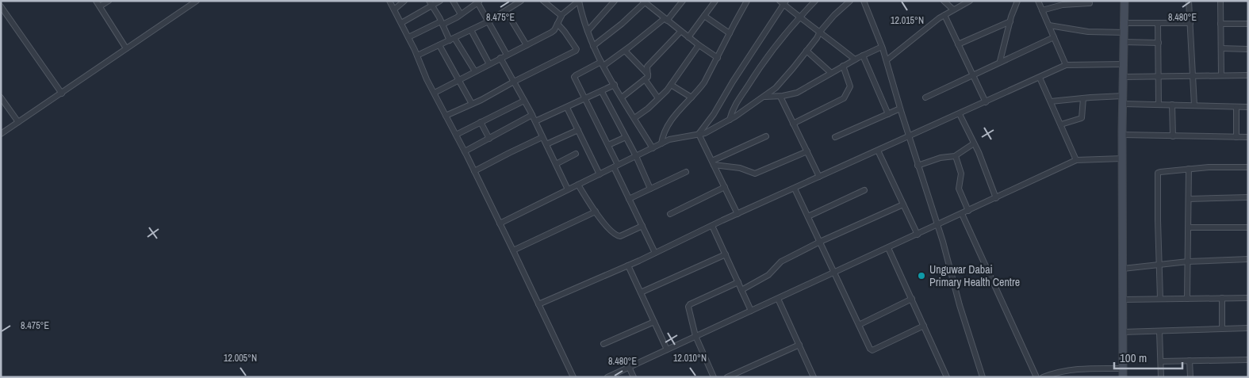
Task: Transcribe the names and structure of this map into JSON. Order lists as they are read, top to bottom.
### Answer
{
  "places": ["Unguwar Dabai Primary Health Centre"],
  "scale_bar": "100 m",
  "coordinates": [
    "8.475°E",
    "8.480°E",
    "12.015°N",
    "12.005°N",
    "12.010°N"
  ]
}
